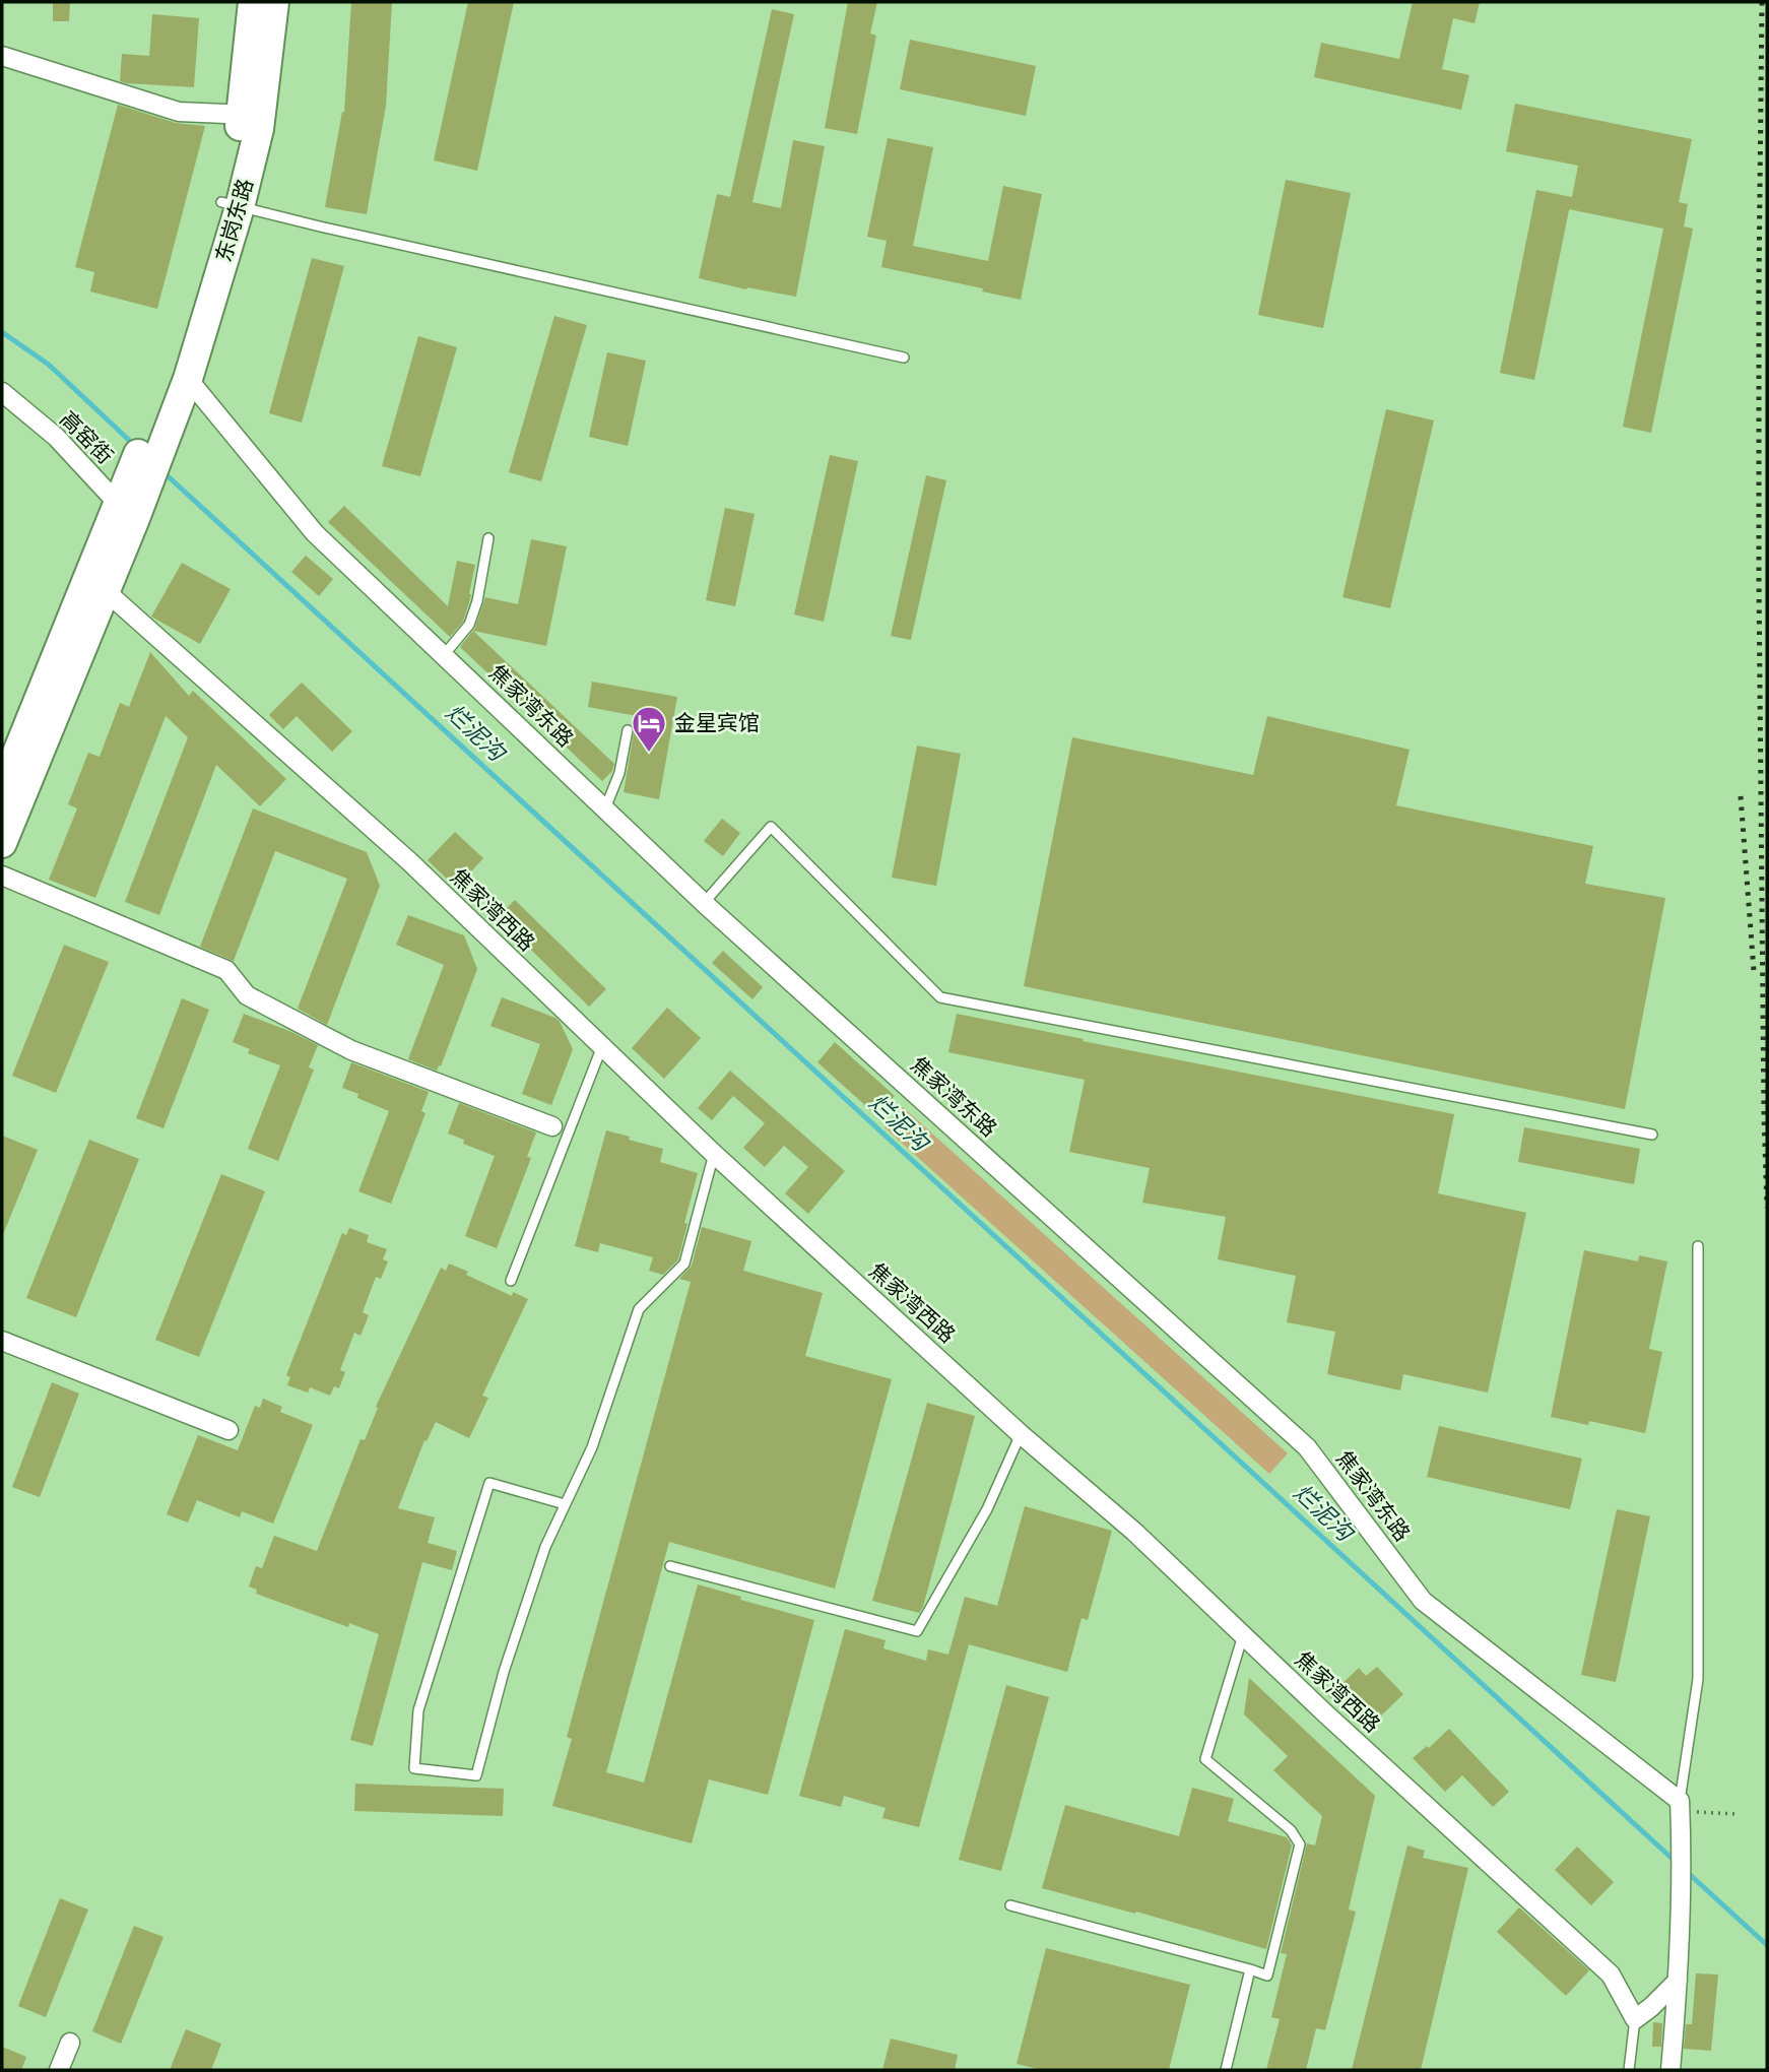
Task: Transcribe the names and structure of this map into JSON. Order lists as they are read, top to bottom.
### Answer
{
  "streets": {
    "main road": ["东岗东路"],
    "street": ["高窑街", "焦家湾东路", "焦家湾西路"]
  },
  "crossings": [
    ["东岗东路", "焦家湾东路"]
  ],
  "water": ["烂泥沟"],
  "places": {
    "hotel": ["金星宾馆"]
  }
}
